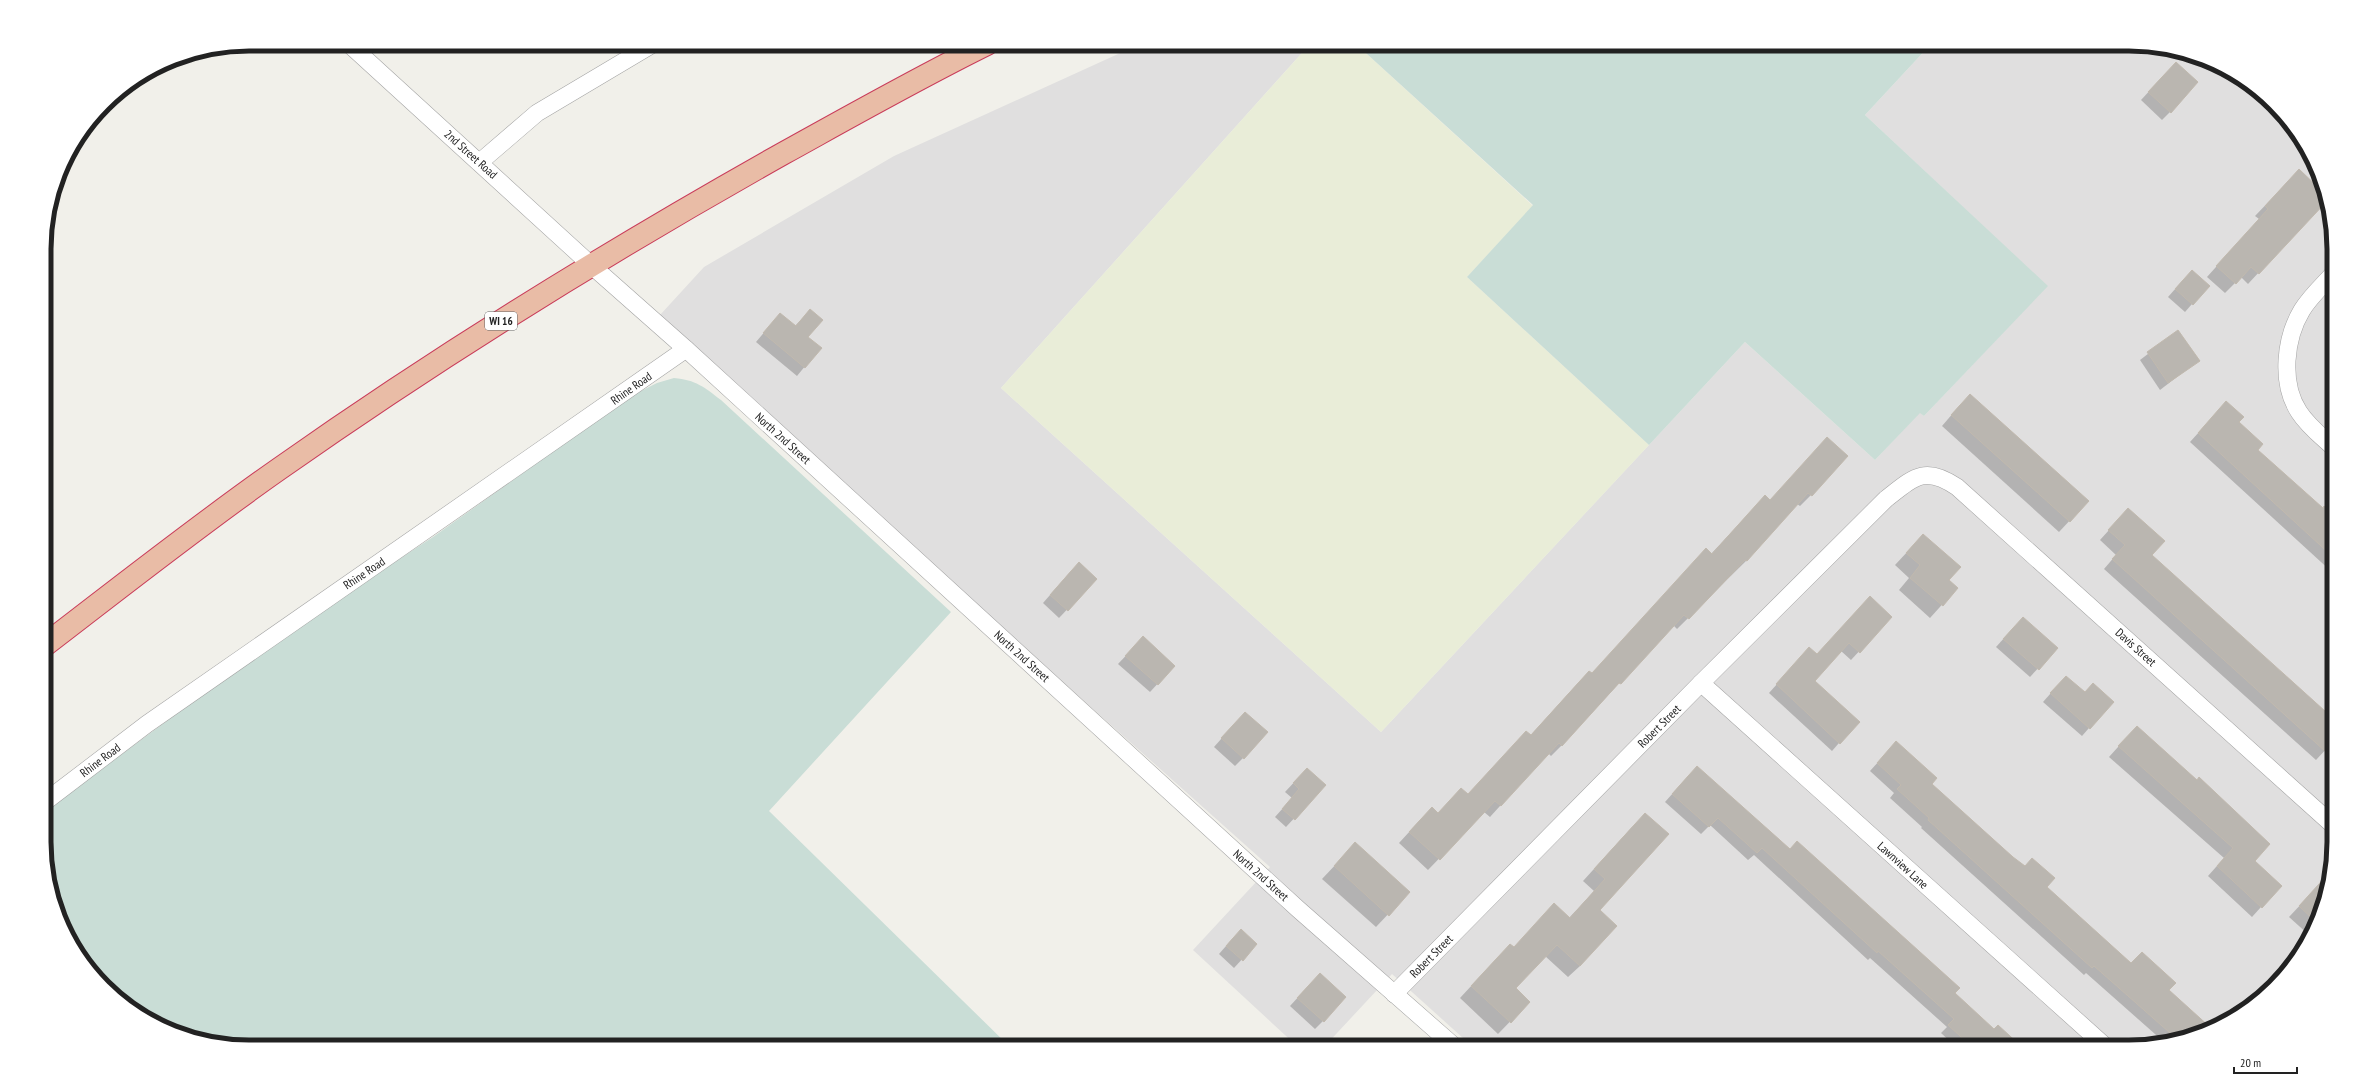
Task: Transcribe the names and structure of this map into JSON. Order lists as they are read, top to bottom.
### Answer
{
  "streets": {
    "highway": ["WI 16"],
    "street": [
      "2nd Street Road",
      "Rhine Road",
      "North 2nd Street",
      "Davis Street",
      "Robert Street",
      "Lawnview Lane"
    ]
  },
  "crossings": [
    ["2nd Street Road", "WI 16"],
    ["2nd Street Road", "North 2nd Street"],
    ["WI 16", "North 2nd Street"],
    ["Rhine Road", "North 2nd Street"],
    ["North 2nd Street", "Robert Street"],
    ["Davis Street", "Robert Street"],
    ["Robert Street", "Lawnview Lane"]
  ],
  "scale_bar": "20 m"
}
